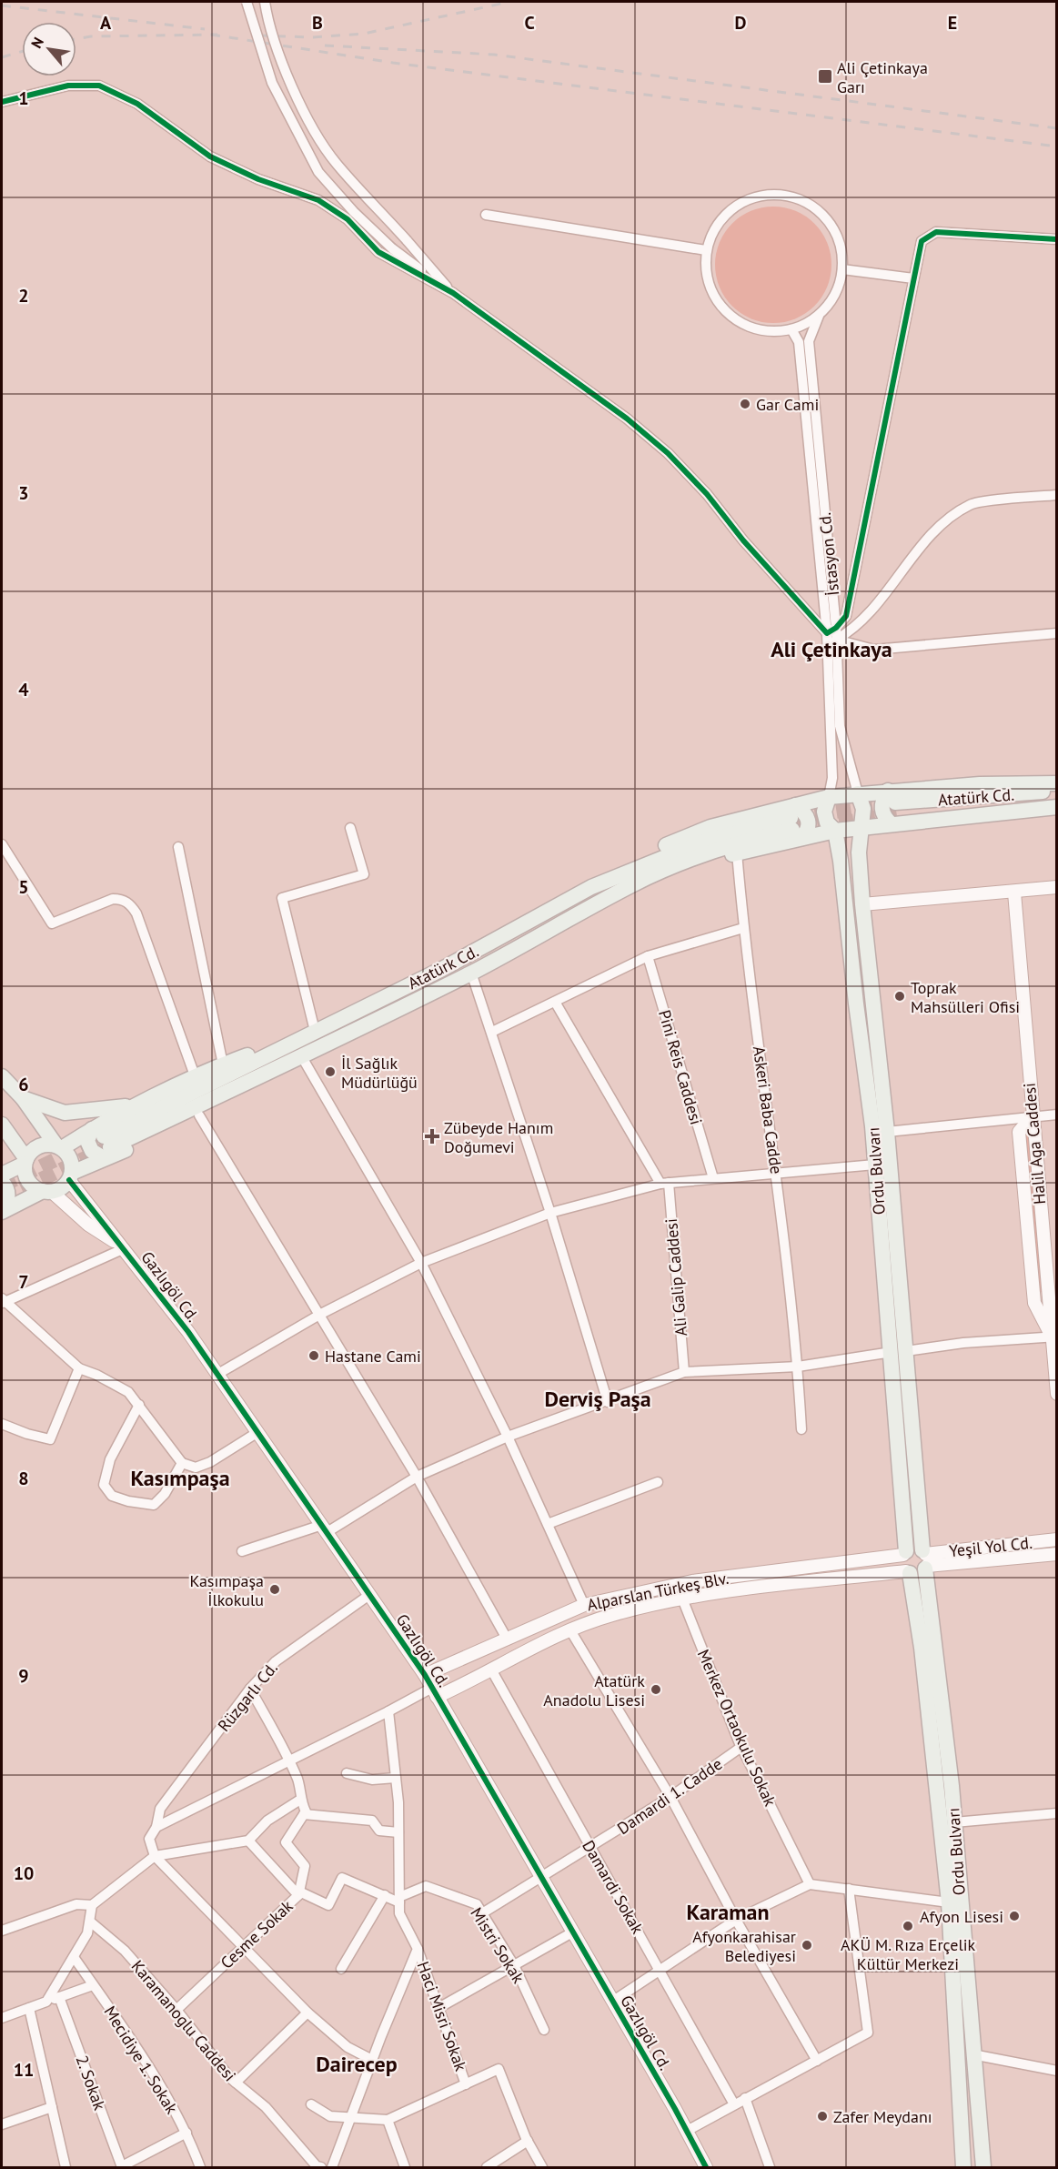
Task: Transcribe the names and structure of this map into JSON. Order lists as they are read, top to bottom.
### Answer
{
  "streets": {
    "main road": ["Atatürk Cd.", "Ordu Bulvarı"],
    "street": [
      "İstasyon Cd.",
      "Pini Reis Caddesi",
      "Askeri Baba Cadde",
      "Halil Aga Caddesi",
      "Ali Galip Caddesi",
      "Gazlıgöl Cd.",
      "Yeşil Yol Cd.",
      "Alparslan Türkeş Blv.",
      "Rüzgarlı Cd.",
      "Merkez Ortaokulu Sokak",
      "Damardi 1. Cadde",
      "Damardi Sokak",
      "Cesme Sokak",
      "Mistri Sokak",
      "Haci Misri Sokak",
      "Karamanoglu Caddesi",
      "Mecidiye 1. Sokak",
      "2. Sokak"
    ]
  },
  "crossings": [
    ["İstasyon Cd.", "Ordu Bulvarı"],
    ["Ordu Bulvarı", "Yeşil Yol Cd."],
    ["Ordu Bulvarı", "Alparslan Türkeş Blv."],
    ["Gazlıgöl Cd.", "Alparslan Türkeş Blv."],
    ["Gazlıgöl Cd.", "Rüzgarlı Cd."],
    ["Gazlıgöl Cd.", "Damardi 1. Cadde"],
    ["Yeşil Yol Cd.", "Alparslan Türkeş Blv."],
    ["Alparslan Türkeş Blv.", "Merkez Ortaokulu Sokak"],
    ["Alparslan Türkeş Blv.", "Damardi Sokak"],
    ["Merkez Ortaokulu Sokak", "Damardi 1. Cadde"],
    ["Damardi 1. Cadde", "Damardi Sokak"],
    ["Damardi 1. Cadde", "Mistri Sokak"],
    ["Cesme Sokak", "Karamanoglu Caddesi"],
    ["Mistri Sokak", "Haci Misri Sokak"]
  ],
  "districts": [
    "Ali Çetinkaya",
    "Derviş Paşa",
    "Kasımpaşa",
    "Karaman",
    "Dairecep"
  ],
  "places": {
    "transit": ["Ali Çetinkaya Garı"],
    "other": [
      "Gar Cami",
      "Toprak Mahsülleri Ofisi",
      "İl Sağlık Müdürlüğü",
      "Hastane Cami",
      "Kasımpaşa İlkokulu",
      "Atatürk Anadolu Lisesi",
      "Afyon Lisesi",
      "AKÜ M. Rıza Erçelik Kültür Merkezi",
      "Afyonkarahisar Belediyesi",
      "Zafer Meydanı"
    ],
    "health": ["Zübeyde Hanım Doğumevi"]
  },
  "north": "top left",
  "grid": {
    "columns": [
      "A",
      "B",
      "C",
      "D",
      "E"
    ],
    "rows": [
      "1",
      "2",
      "3",
      "4",
      "5",
      "6",
      "7",
      "8",
      "9",
      "10",
      "11"
    ]
  }
}
